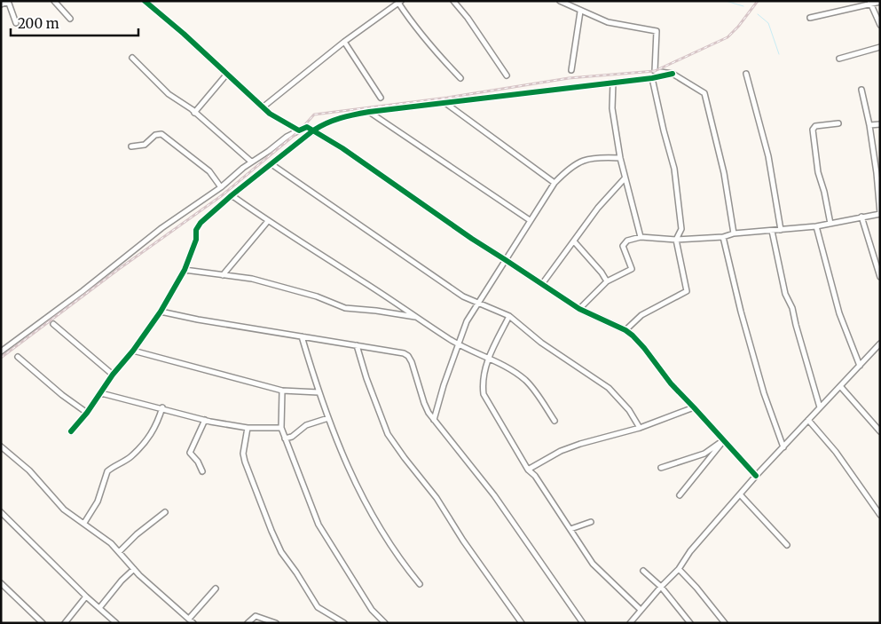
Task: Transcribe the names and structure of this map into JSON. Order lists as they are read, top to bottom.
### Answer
{
  "scale_bar": "200 m"
}
